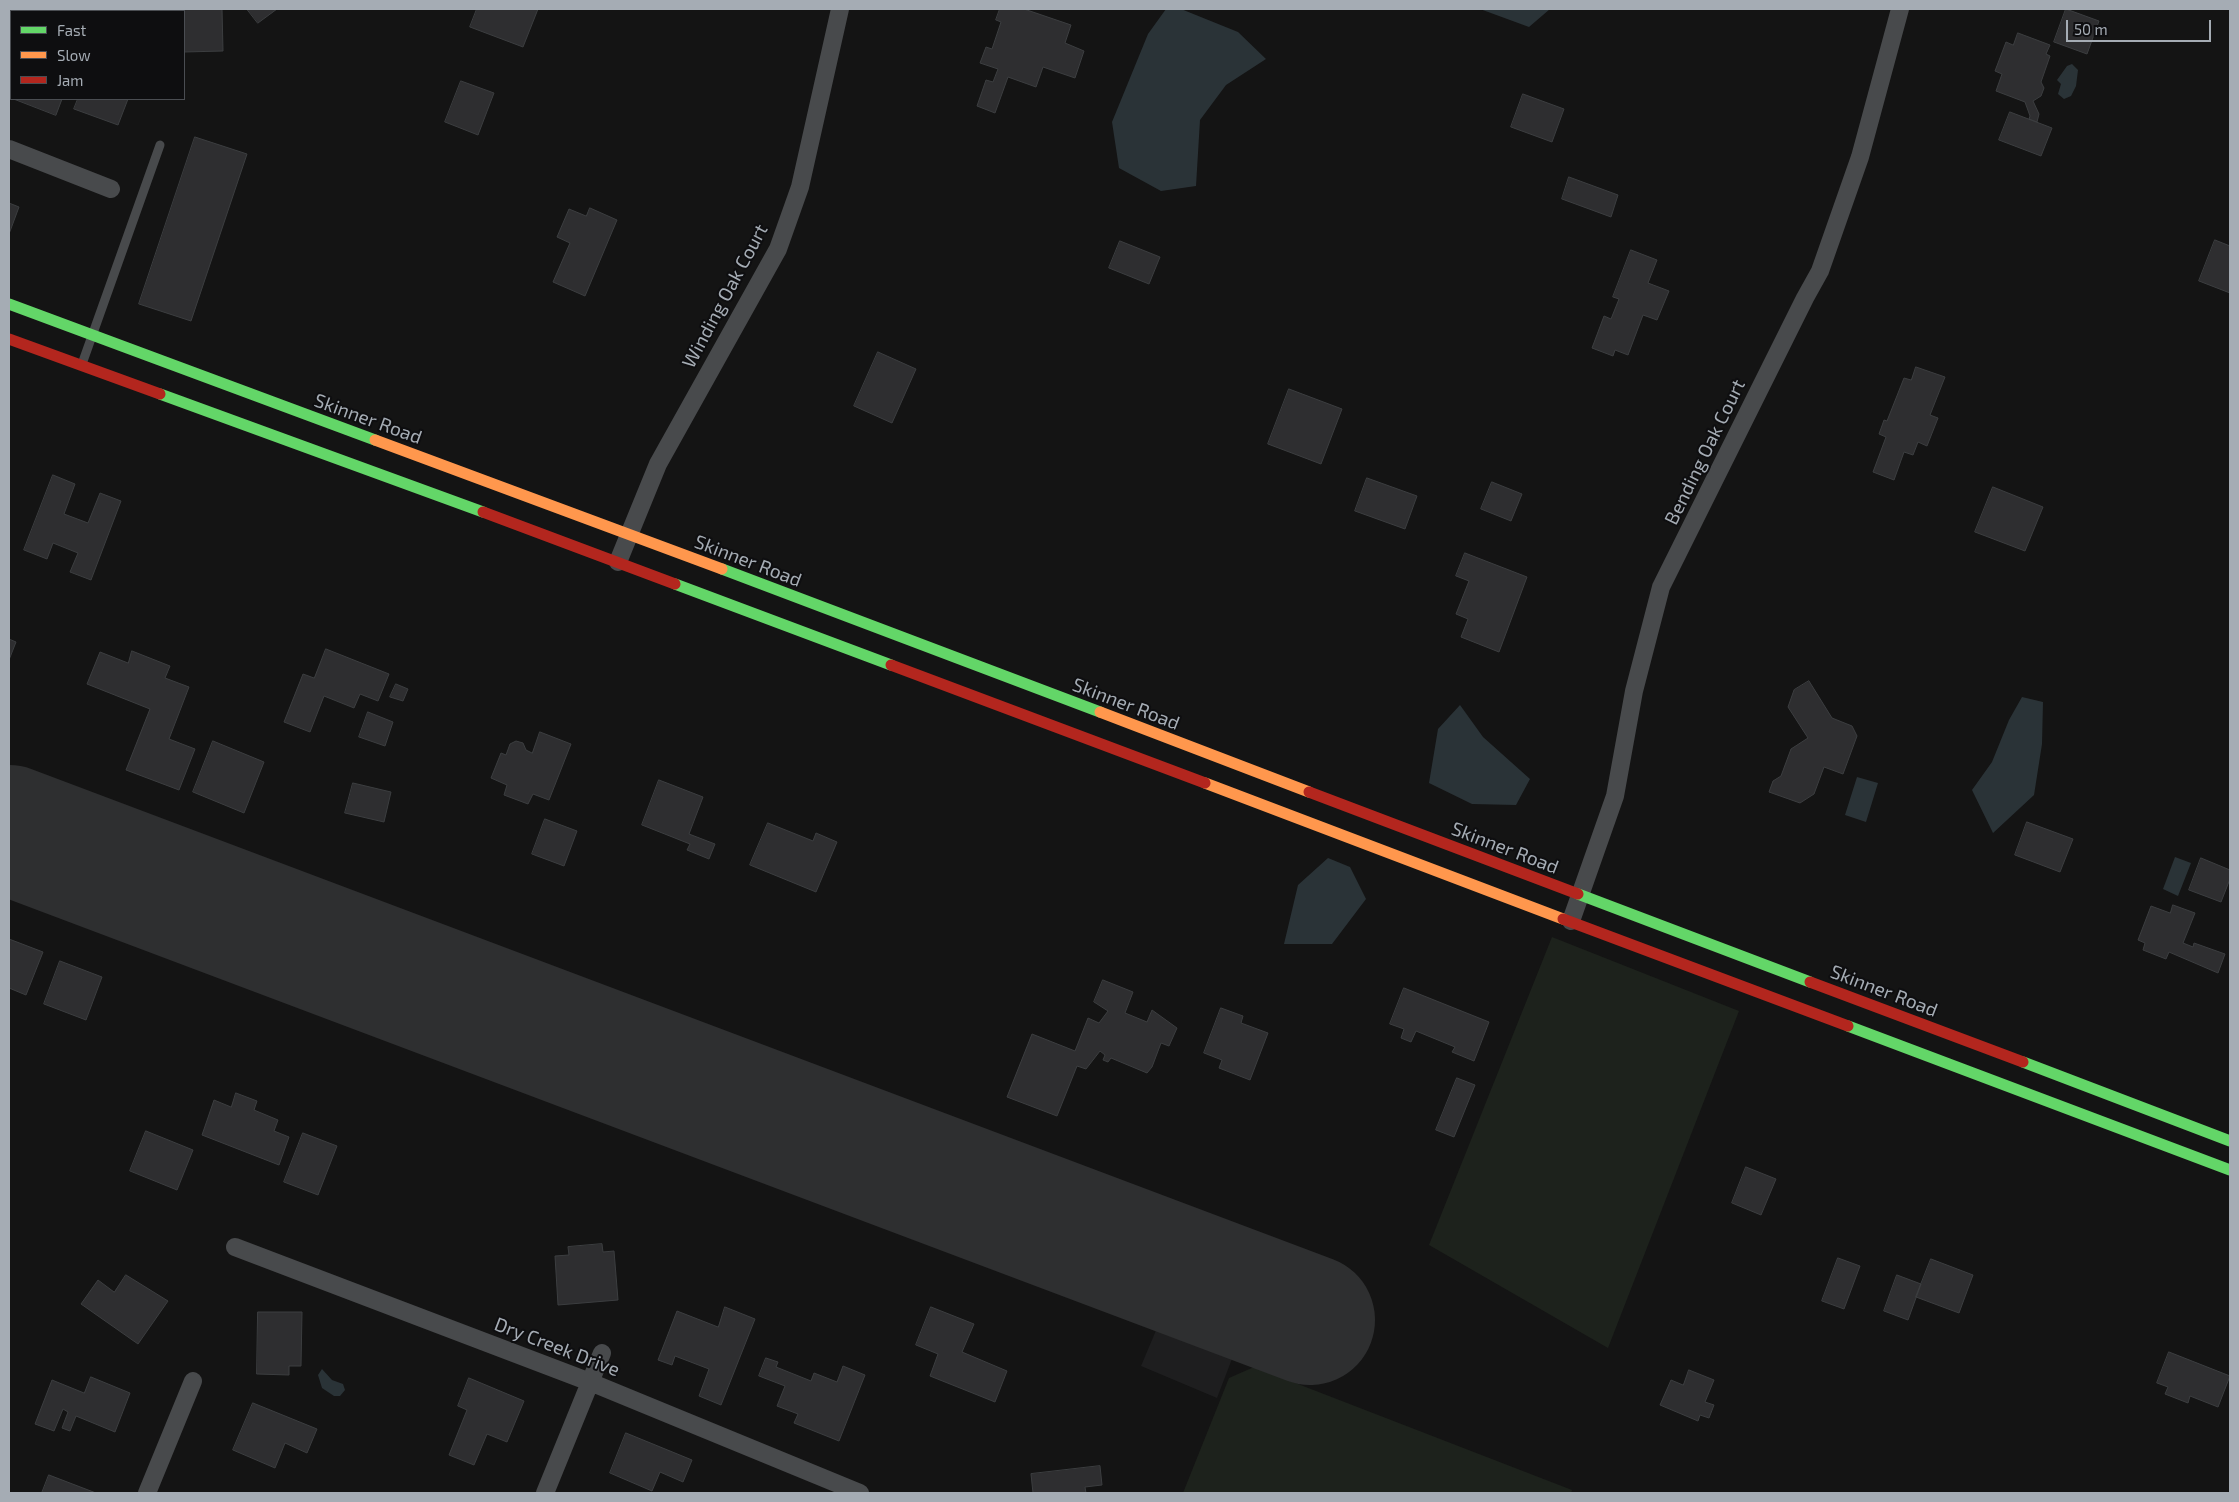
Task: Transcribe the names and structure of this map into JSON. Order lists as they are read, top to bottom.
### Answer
{
  "streets": {
    "street": [
      "Winding Oak Court",
      "Skinner Road",
      "Bending Oak Court",
      "Dry Creek Drive"
    ]
  },
  "crossings": [
    ["Winding Oak Court", "Skinner Road"],
    ["Skinner Road", "Bending Oak Court"]
  ],
  "legend": ["Fast", "Slow", "Jam"],
  "scale_bar": "50 m"
}
